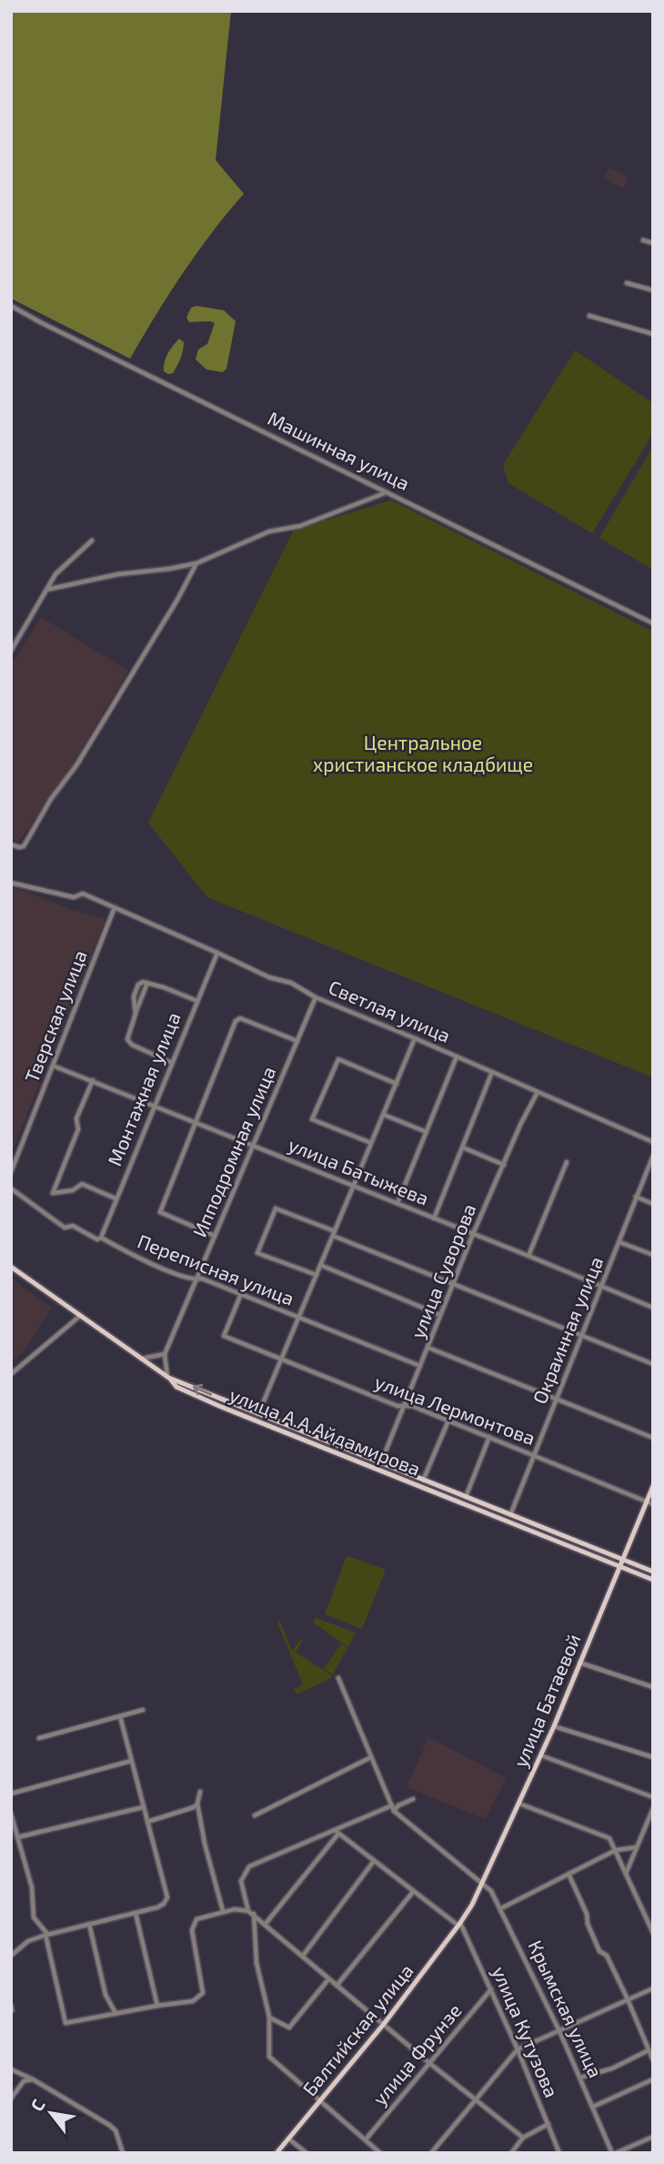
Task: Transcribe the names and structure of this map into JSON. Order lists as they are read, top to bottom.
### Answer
{
  "streets": {
    "main road": ["улица А.А.Айдамирова", "улица Батаевой", "Балтийская улица"],
    "street": [
      "Машинная улица",
      "Светлая улица",
      "Тверская улица",
      "Монтажная улица",
      "Ипподромная улица",
      "улица Батыжева",
      "Переписная улица",
      "улица Суворова",
      "Окраинная улица",
      "улица Лермонтова",
      "Крымская улица",
      "улица Кутузова",
      "улица Фрунзе"
    ]
  },
  "crossings": [
    ["Светлая улица", "Тверская улица"],
    ["Светлая улица", "Монтажная улица"],
    ["Светлая улица", "Ипподромная улица"],
    ["Светлая улица", "улица Суворова"],
    ["Тверская улица", "улица Батыжева"],
    ["Монтажная улица", "улица Батыжева"],
    ["Монтажная улица", "Переписная улица"],
    ["Ипподромная улица", "улица Батыжева"],
    ["Ипподромная улица", "Переписная улица"],
    ["улица Батыжева", "улица Суворова"],
    ["улица Батыжева", "Окраинная улица"],
    ["Переписная улица", "улица Суворова"],
    ["Переписная улица", "улица Лермонтова"],
    ["улица Суворова", "улица Лермонтова"],
    ["улица Суворова", "улица А.А.Айдамирова"],
    ["Окраинная улица", "улица Лермонтова"],
    ["Окраинная улица", "улица А.А.Айдамирова"],
    ["улица Лермонтова", "улица Батаевой"],
    ["улица А.А.Айдамирова", "улица Батаевой"],
    ["улица Батаевой", "Крымская улица"],
    ["улица Батаевой", "Балтийская улица"],
    ["улица Батаевой", "улица Кутузова"],
    ["Балтийская улица", "улица Кутузова"],
    ["улица Кутузова", "улица Фрунзе"]
  ],
  "parks": ["Центральное христианское кладбище"],
  "north": "top left"
}
